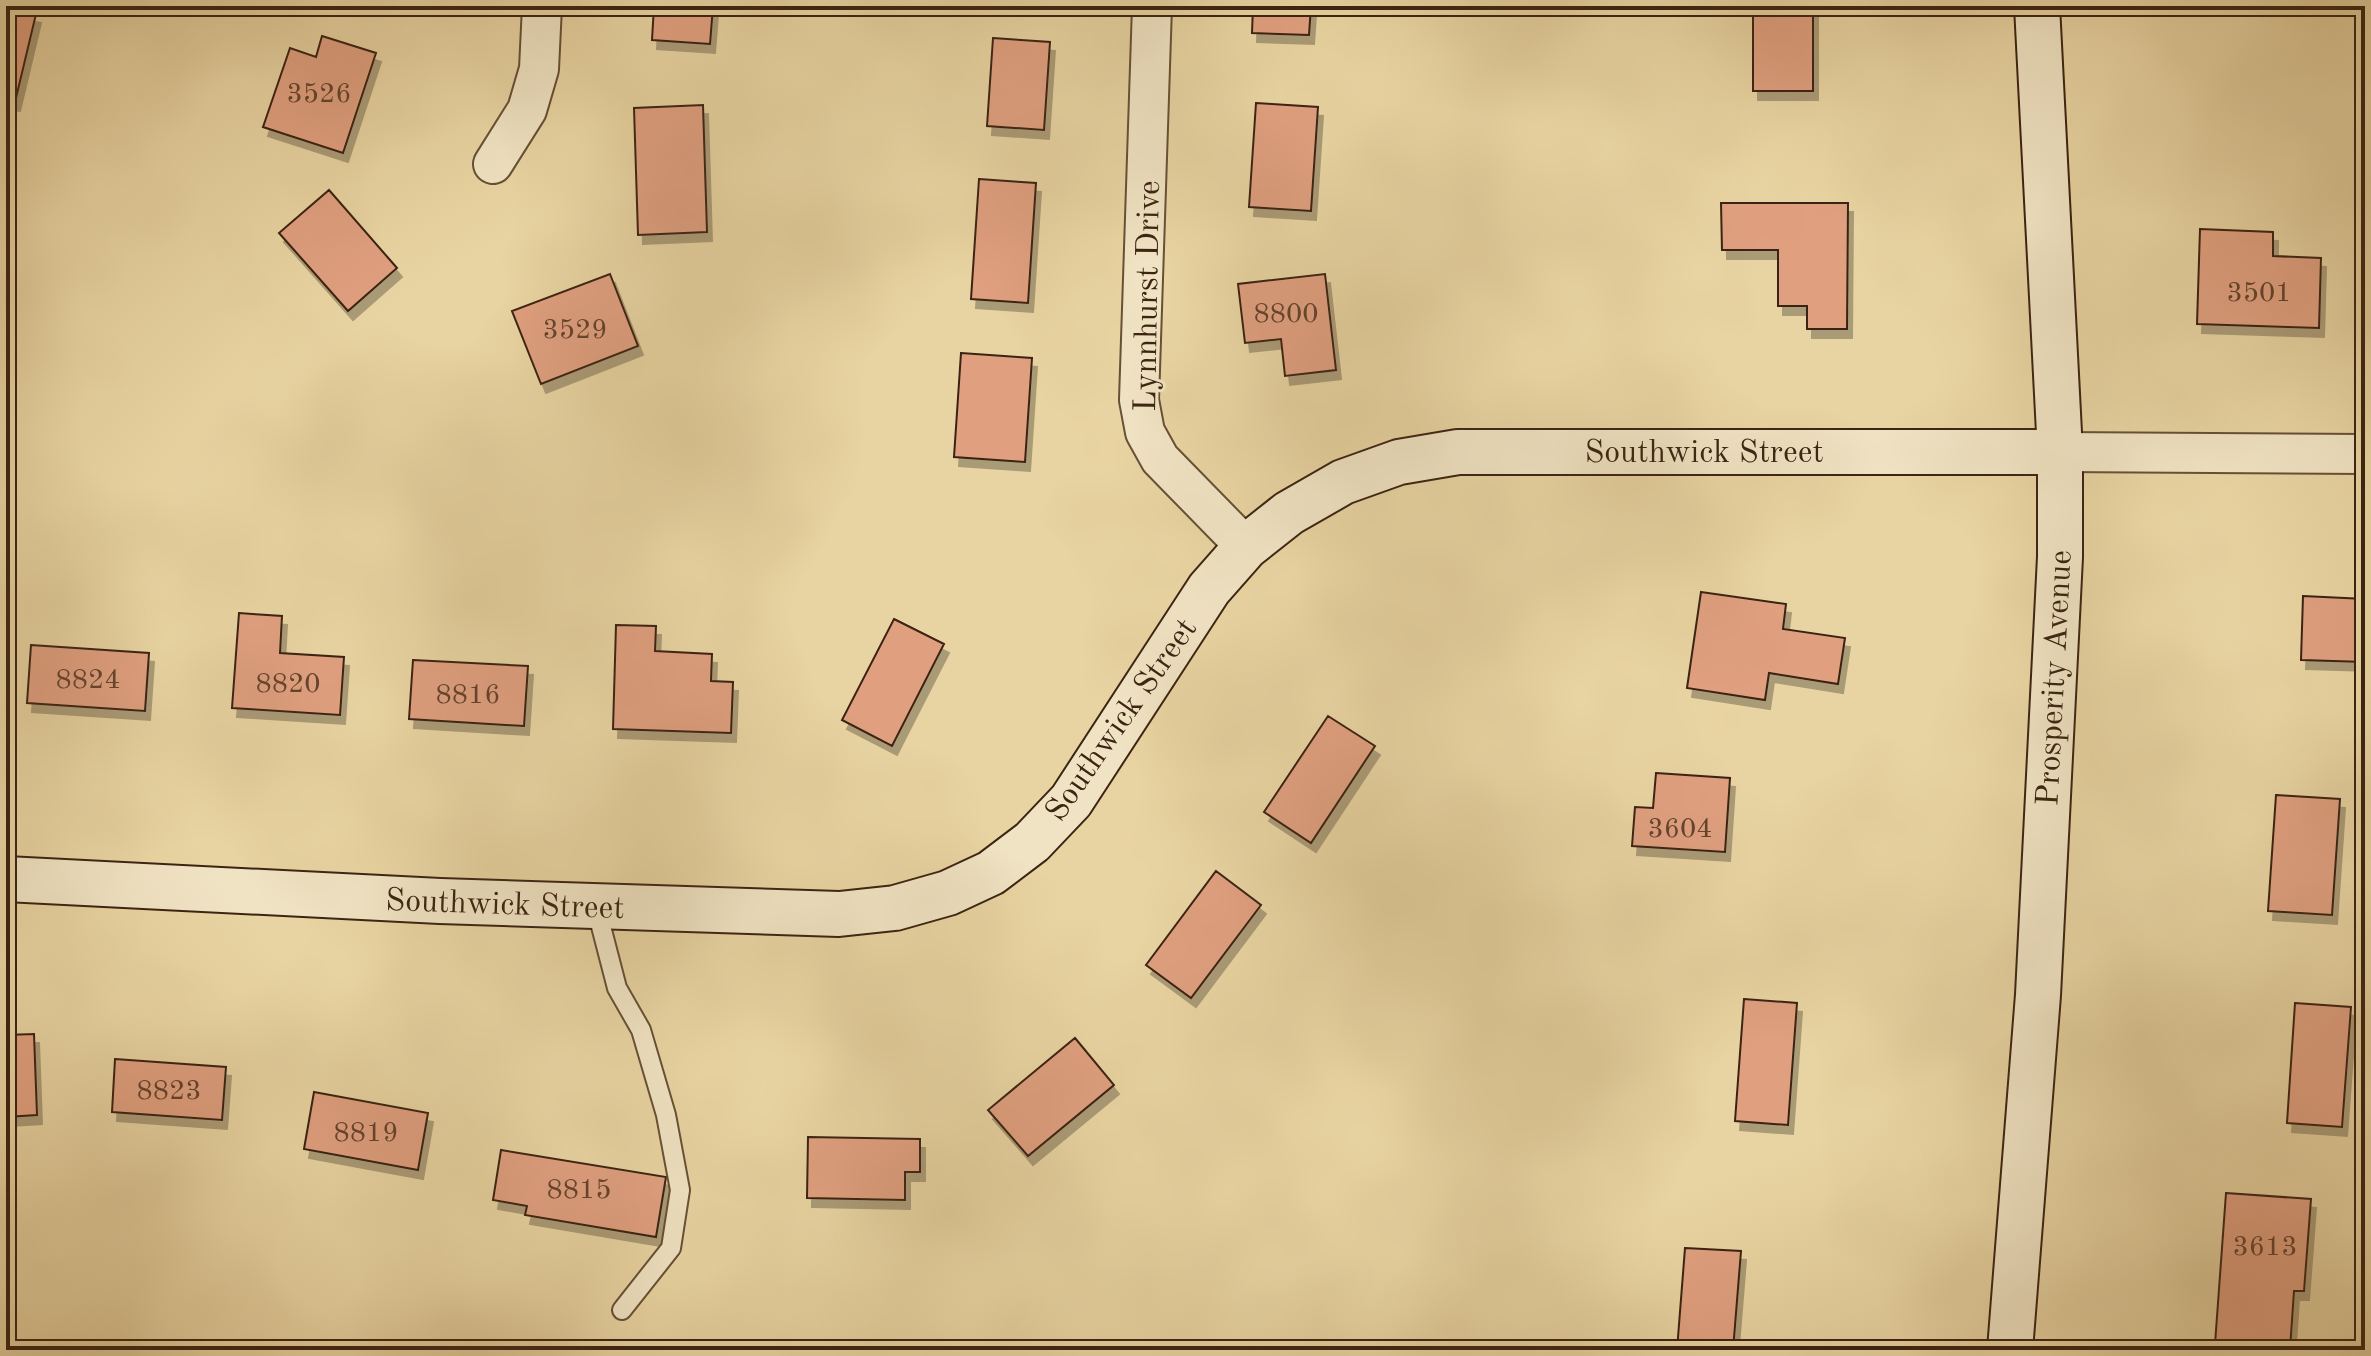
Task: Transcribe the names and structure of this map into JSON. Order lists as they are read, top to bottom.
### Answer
{
  "streets": {
    "street": ["Lynnhurst Drive", "Southwick Street", "Prosperity Avenue"]
  },
  "crossings": [
    ["Lynnhurst Drive", "Southwick Street"],
    ["Southwick Street", "Prosperity Avenue"]
  ],
  "house_numbers": [
    "3526",
    "3501",
    "8800",
    "3529",
    "8824",
    "8820",
    "8816",
    "3604",
    "8823",
    "8819",
    "8815",
    "3613"
  ]
}
